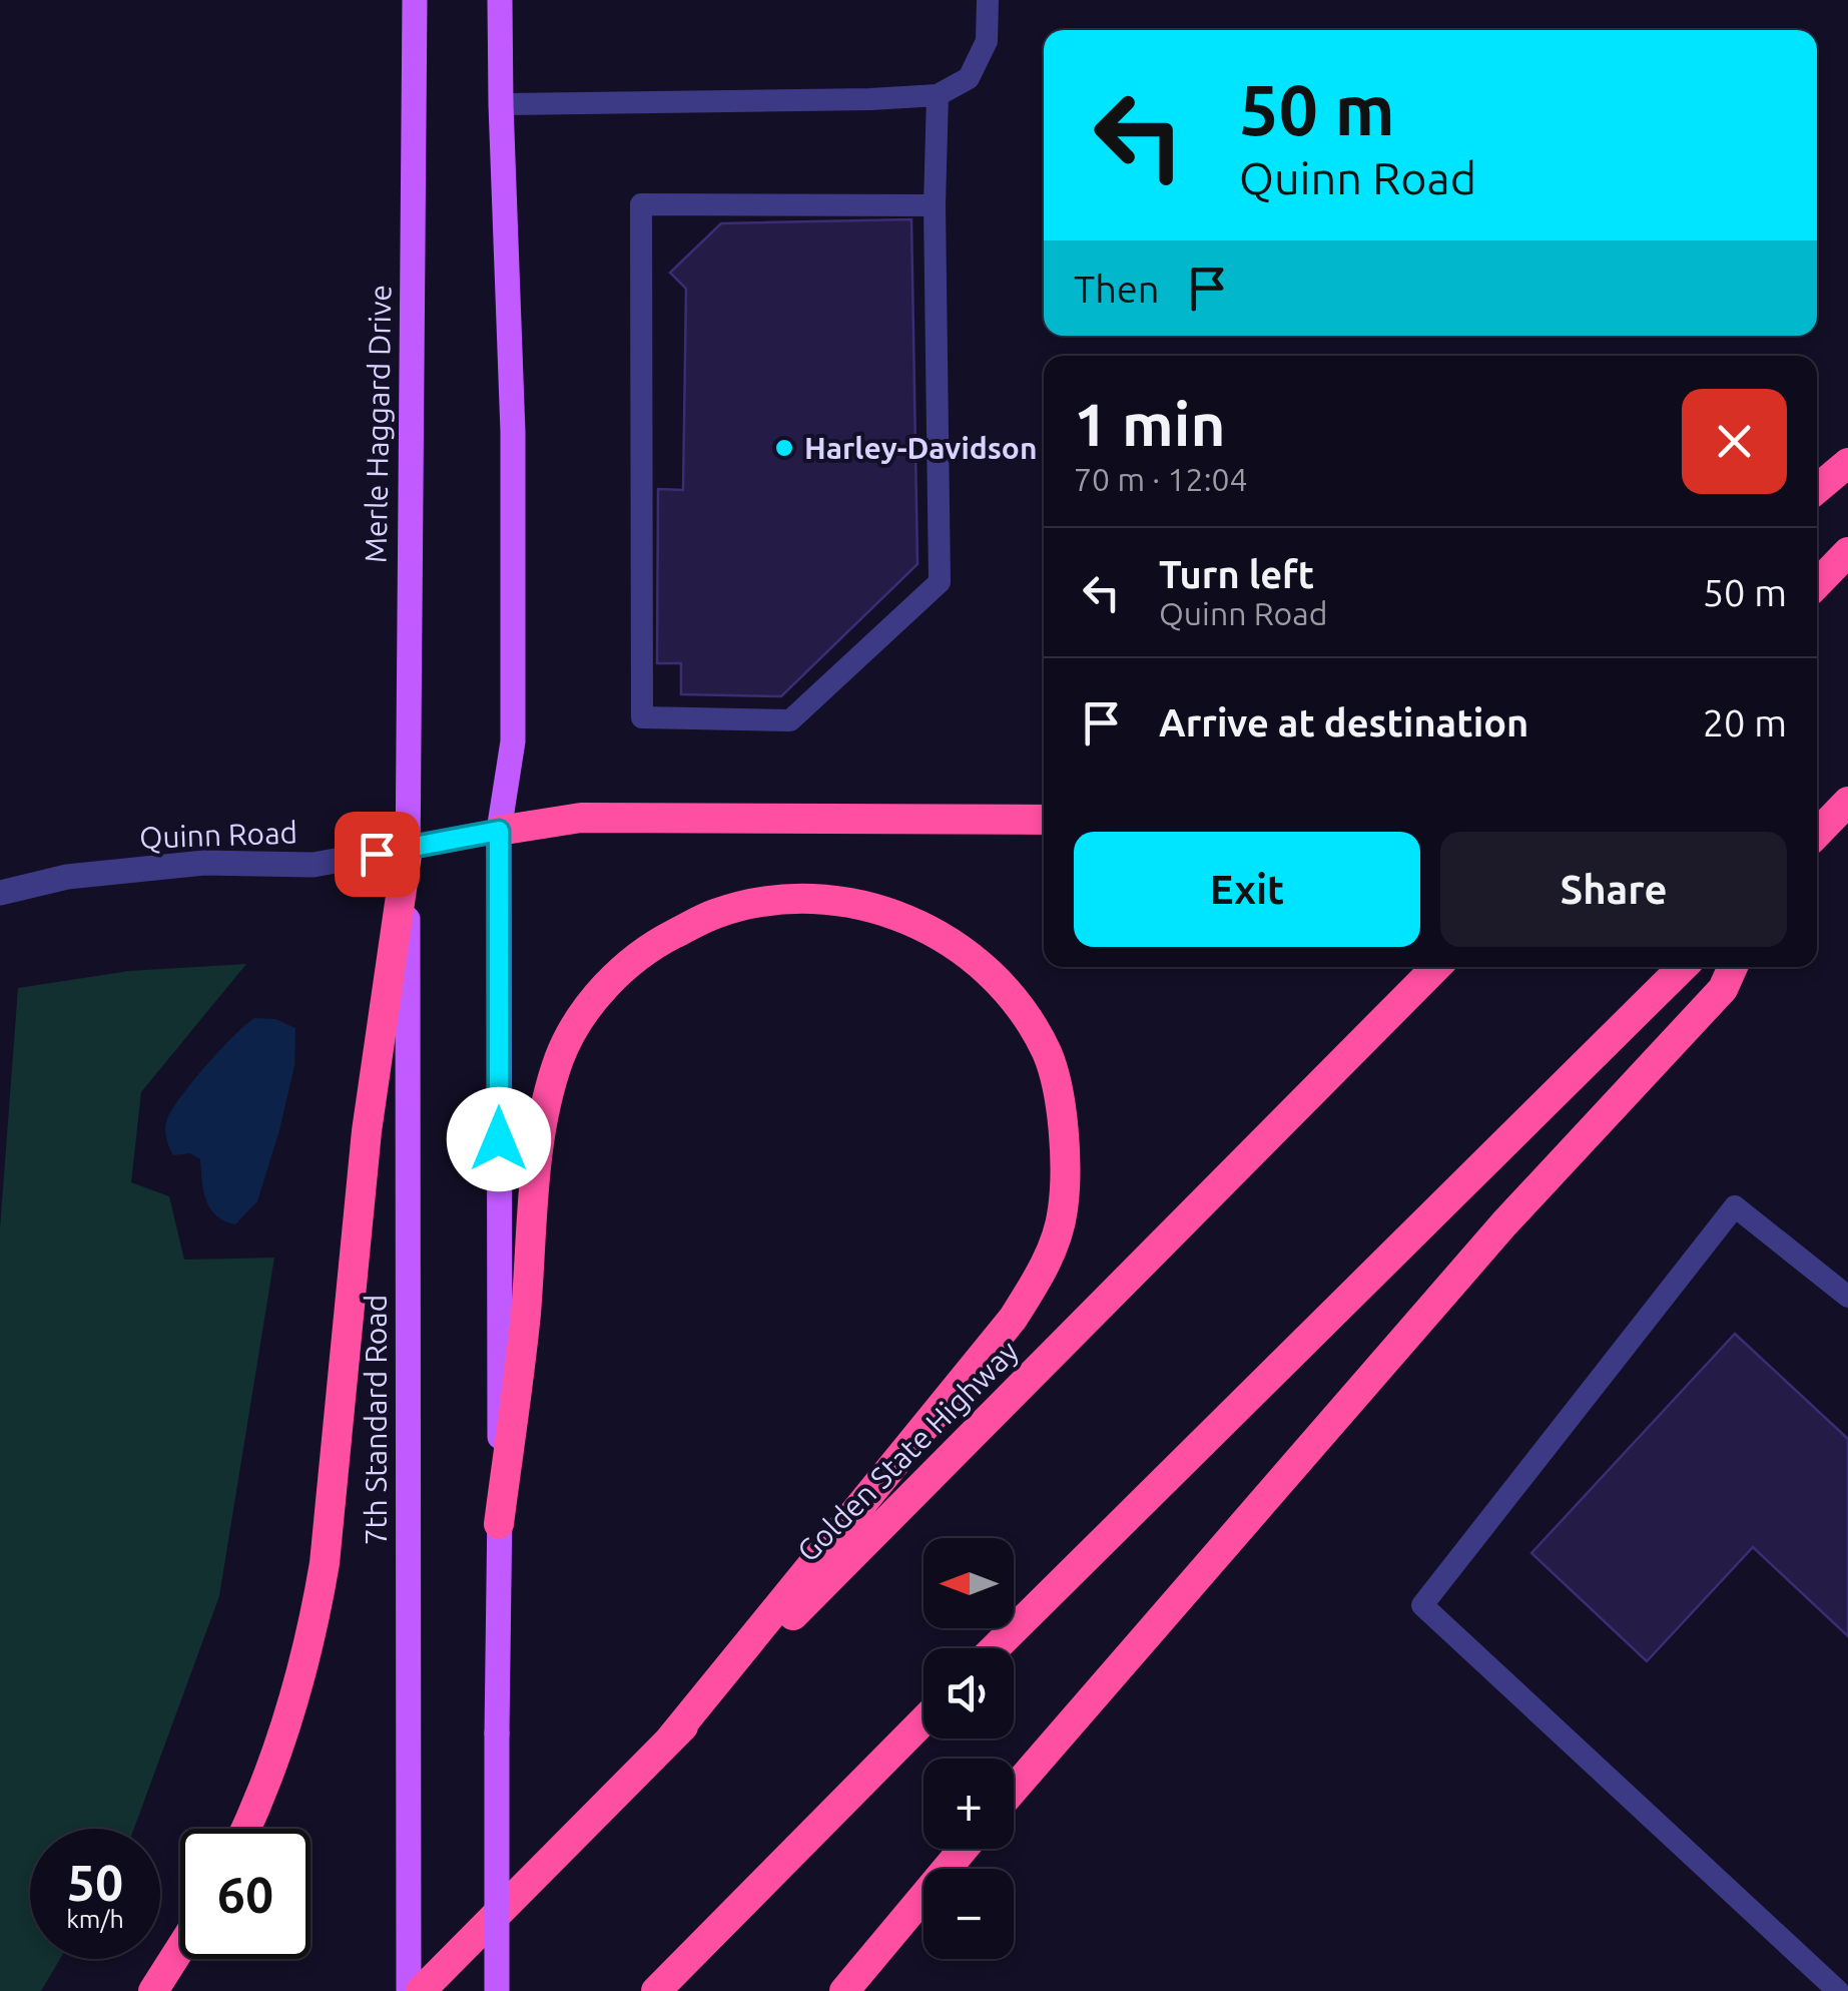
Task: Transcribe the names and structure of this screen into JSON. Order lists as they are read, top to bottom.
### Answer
{
  "streets": {
    "highway": ["Golden State Highway"],
    "main road": ["Merle Haggard Drive", "7th Standard Road"],
    "street": ["Quinn Road"]
  },
  "crossings": [
    ["Merle Haggard Drive", "Quinn Road"],
    ["Merle Haggard Drive", "7th Standard Road"],
    ["Quinn Road", "7th Standard Road"]
  ],
  "places": ["Harley-Davidson"],
  "north": "left",
  "page": {
    "turn": ["50 m", "Quinn Road"],
    "then": "Then",
    "heading": ["1 min", "70 m · 12:04"],
    "list": [
      {
        "name": "Turn left",
        "note": "Quinn Road",
        "value": "50 m"
      },
      {
        "name": "Arrive at destination",
        "value": "20 m"
      }
    ],
    "buttons": ["Exit", "Share"],
    "map_buttons": ["+", "−"],
    "speed": "50 km/h",
    "limit": "60"
  }
}
